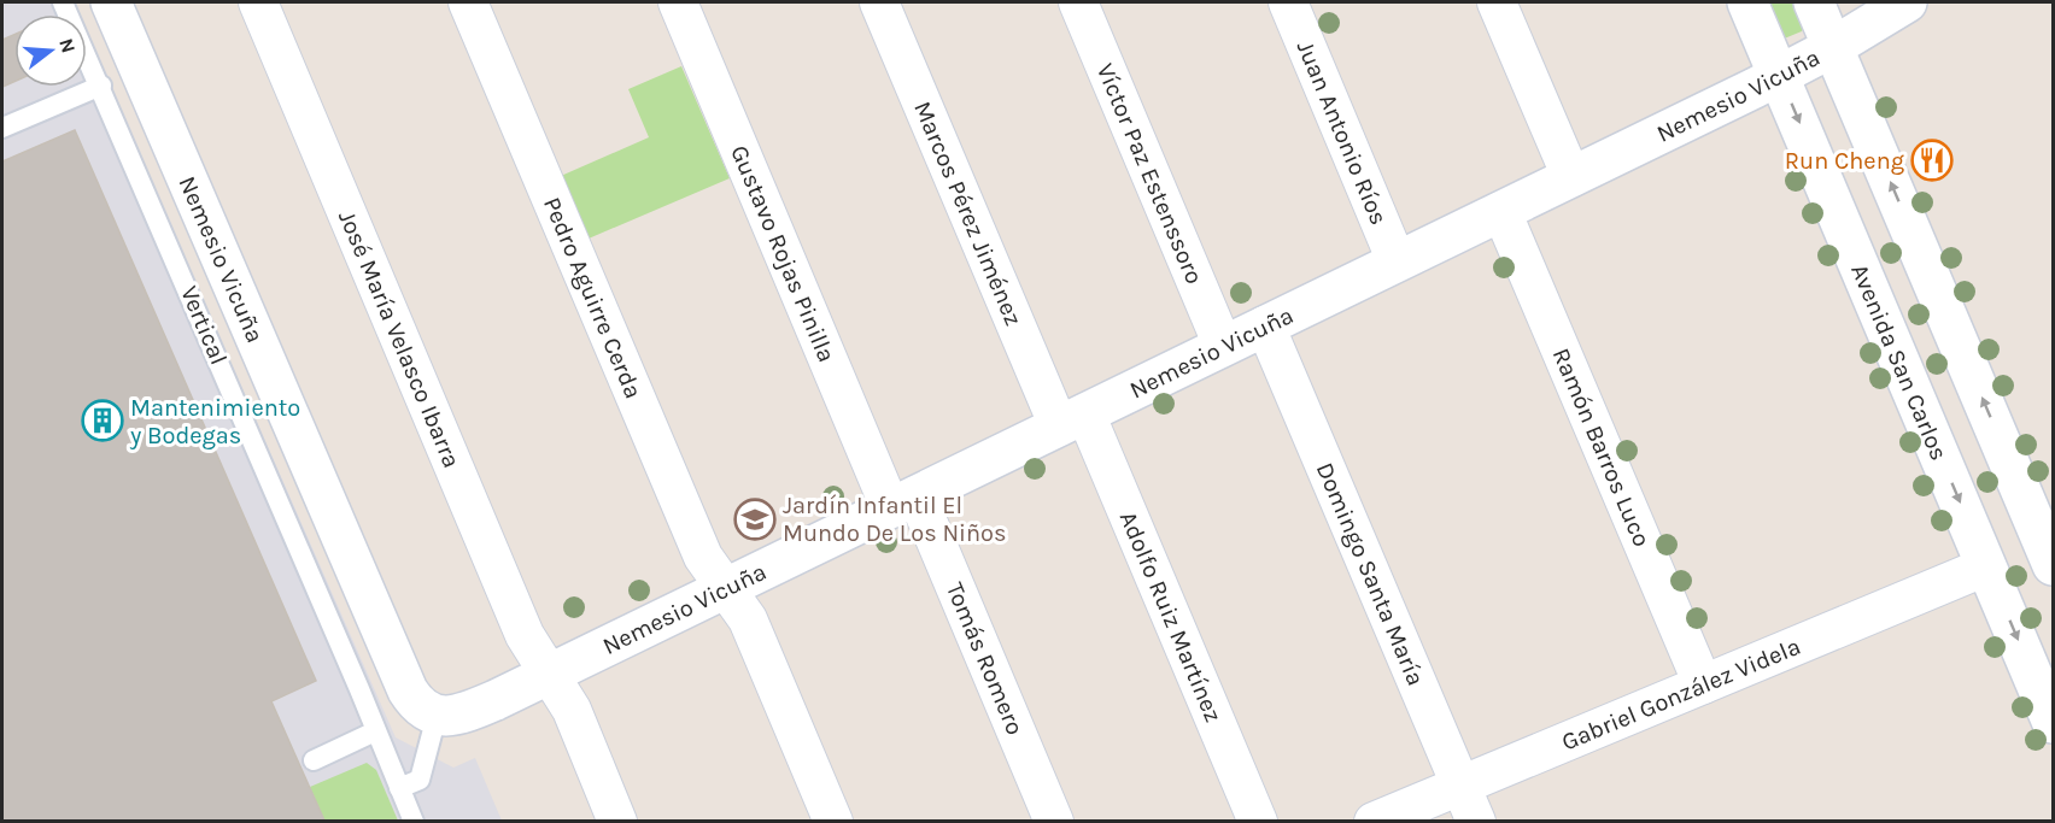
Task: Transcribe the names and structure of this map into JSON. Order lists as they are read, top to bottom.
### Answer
{
  "streets": {
    "street": [
      "Nemesio Vicuña",
      "Juan Antonio Ríos",
      "Víctor Paz Estenssoro",
      "Marcos Pérez Jiménez",
      "Gustavo Rojas Pinilla",
      "Pedro Aguirre Cerda",
      "José María Velasco Ibarra",
      "Avenida San Carlos",
      "Ramón Barros Luco",
      "Domingo Santa María",
      "Adolfo Ruiz Martínez",
      "Tomás Romero",
      "Gabriel González Videla"
    ],
    "lane": ["Vertical"]
  },
  "crossings": [
    ["Nemesio Vicuña", "Juan Antonio Ríos"],
    ["Nemesio Vicuña", "Víctor Paz Estenssoro"],
    ["Nemesio Vicuña", "Marcos Pérez Jiménez"],
    ["Nemesio Vicuña", "Gustavo Rojas Pinilla"],
    ["Nemesio Vicuña", "Pedro Aguirre Cerda"],
    ["Nemesio Vicuña", "José María Velasco Ibarra"],
    ["Nemesio Vicuña", "Avenida San Carlos"],
    ["Nemesio Vicuña", "Ramón Barros Luco"],
    ["Nemesio Vicuña", "Domingo Santa María"],
    ["Nemesio Vicuña", "Adolfo Ruiz Martínez"],
    ["Nemesio Vicuña", "Tomás Romero"],
    ["Marcos Pérez Jiménez", "Adolfo Ruiz Martínez"],
    ["Gustavo Rojas Pinilla", "Tomás Romero"],
    ["Avenida San Carlos", "Gabriel González Videla"],
    ["Ramón Barros Luco", "Gabriel González Videla"],
    ["Domingo Santa María", "Gabriel González Videla"]
  ],
  "places": {
    "restaurant": ["Run Cheng"],
    "building": ["Mantenimiento y Bodegas"],
    "school or university": ["Jardín Infantil El Mundo De Los Niños"]
  },
  "north": "right"
}
